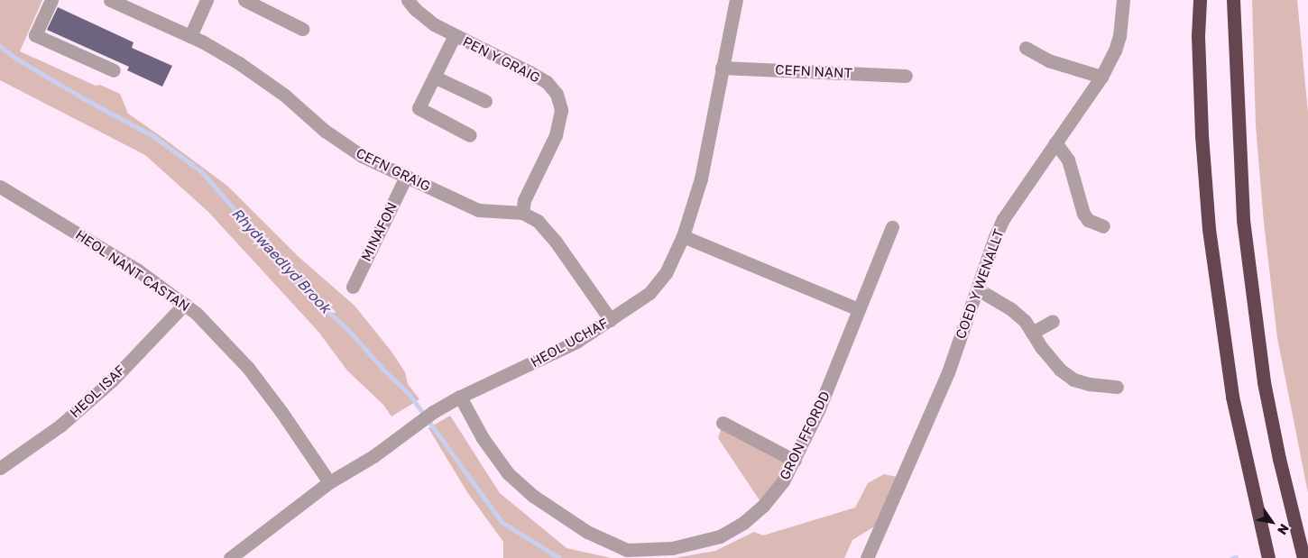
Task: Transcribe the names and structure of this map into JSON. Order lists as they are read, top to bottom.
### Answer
{
  "streets": {
    "street": [
      "PEN Y GRAIG",
      "CEFN NANT",
      "CEFN GRAIG",
      "MINAFON",
      "HEOL NANT CASTAN",
      "COED Y WENALLT",
      "HEOL UCHAF",
      "HEOL ISAF",
      "GRON FFORDD"
    ]
  },
  "crossings": [
    ["PEN Y GRAIG", "CEFN GRAIG"],
    ["CEFN NANT", "HEOL UCHAF"],
    ["CEFN GRAIG", "MINAFON"],
    ["CEFN GRAIG", "HEOL UCHAF"],
    ["HEOL NANT CASTAN", "HEOL UCHAF"],
    ["HEOL NANT CASTAN", "HEOL ISAF"],
    ["HEOL UCHAF", "GRON FFORDD"]
  ],
  "water": ["Rhydwaedlyd Brook"],
  "north": "bottom right"
}
